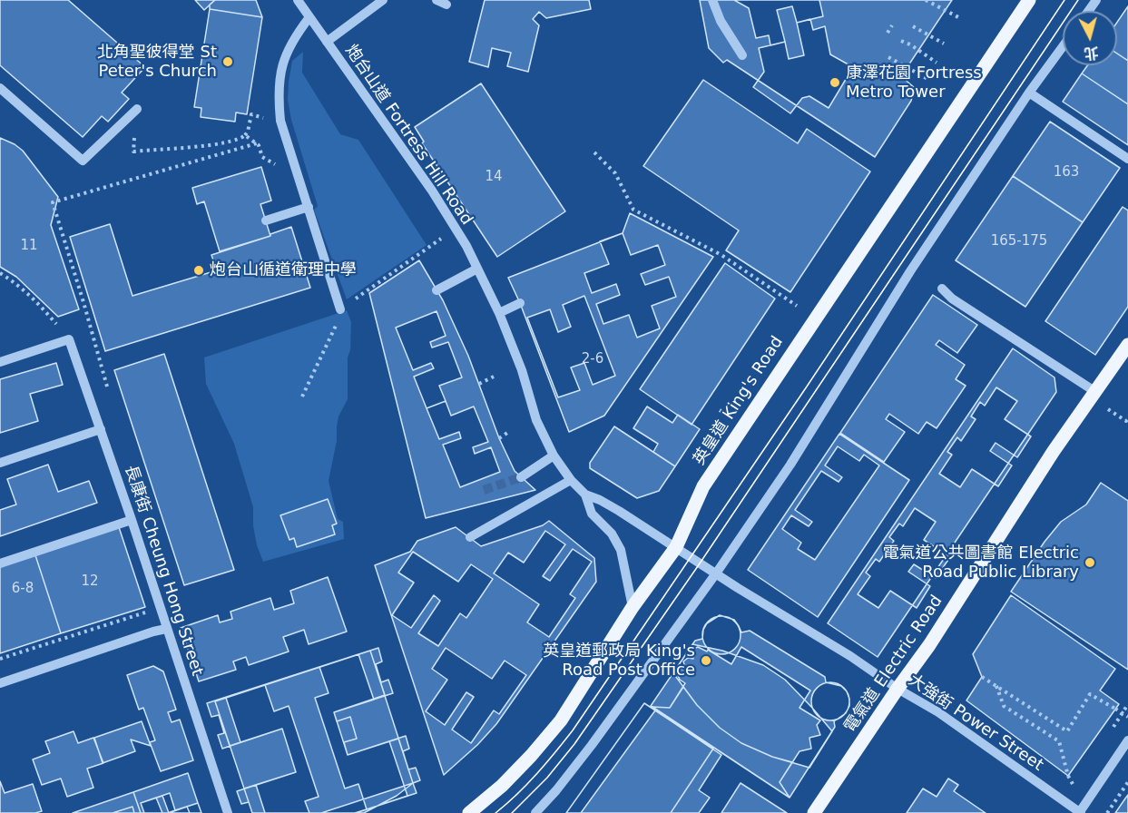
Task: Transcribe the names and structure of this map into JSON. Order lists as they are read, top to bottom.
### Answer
{
  "streets": {
    "main road": ["英皇道 King's Road", "電氣道 Electric Road"],
    "street": ["炮台山道 Fortress Hill Road", "長康街 Cheung Hong Street", "大強街 Power Street"]
  },
  "crossings": [
    ["炮台山道 Fortress Hill Road", "英皇道 King's Road"],
    ["炮台山道 Fortress Hill Road", "大強街 Power Street"],
    ["電氣道 Electric Road", "大強街 Power Street"]
  ],
  "places": [
    "北角聖彼得堂 St Peter's Church",
    "康澤花園 Fortress Metro Tower",
    "炮台山循道衛理中學",
    "電氣道公共圖書館 Electric Road Public Library",
    "英皇道郵政局 King's Road Post Office"
  ],
  "house_numbers": [
    "163",
    "14",
    "165-175",
    "11",
    "2-6",
    "12",
    "6-8"
  ],
  "north": "bottom"
}
